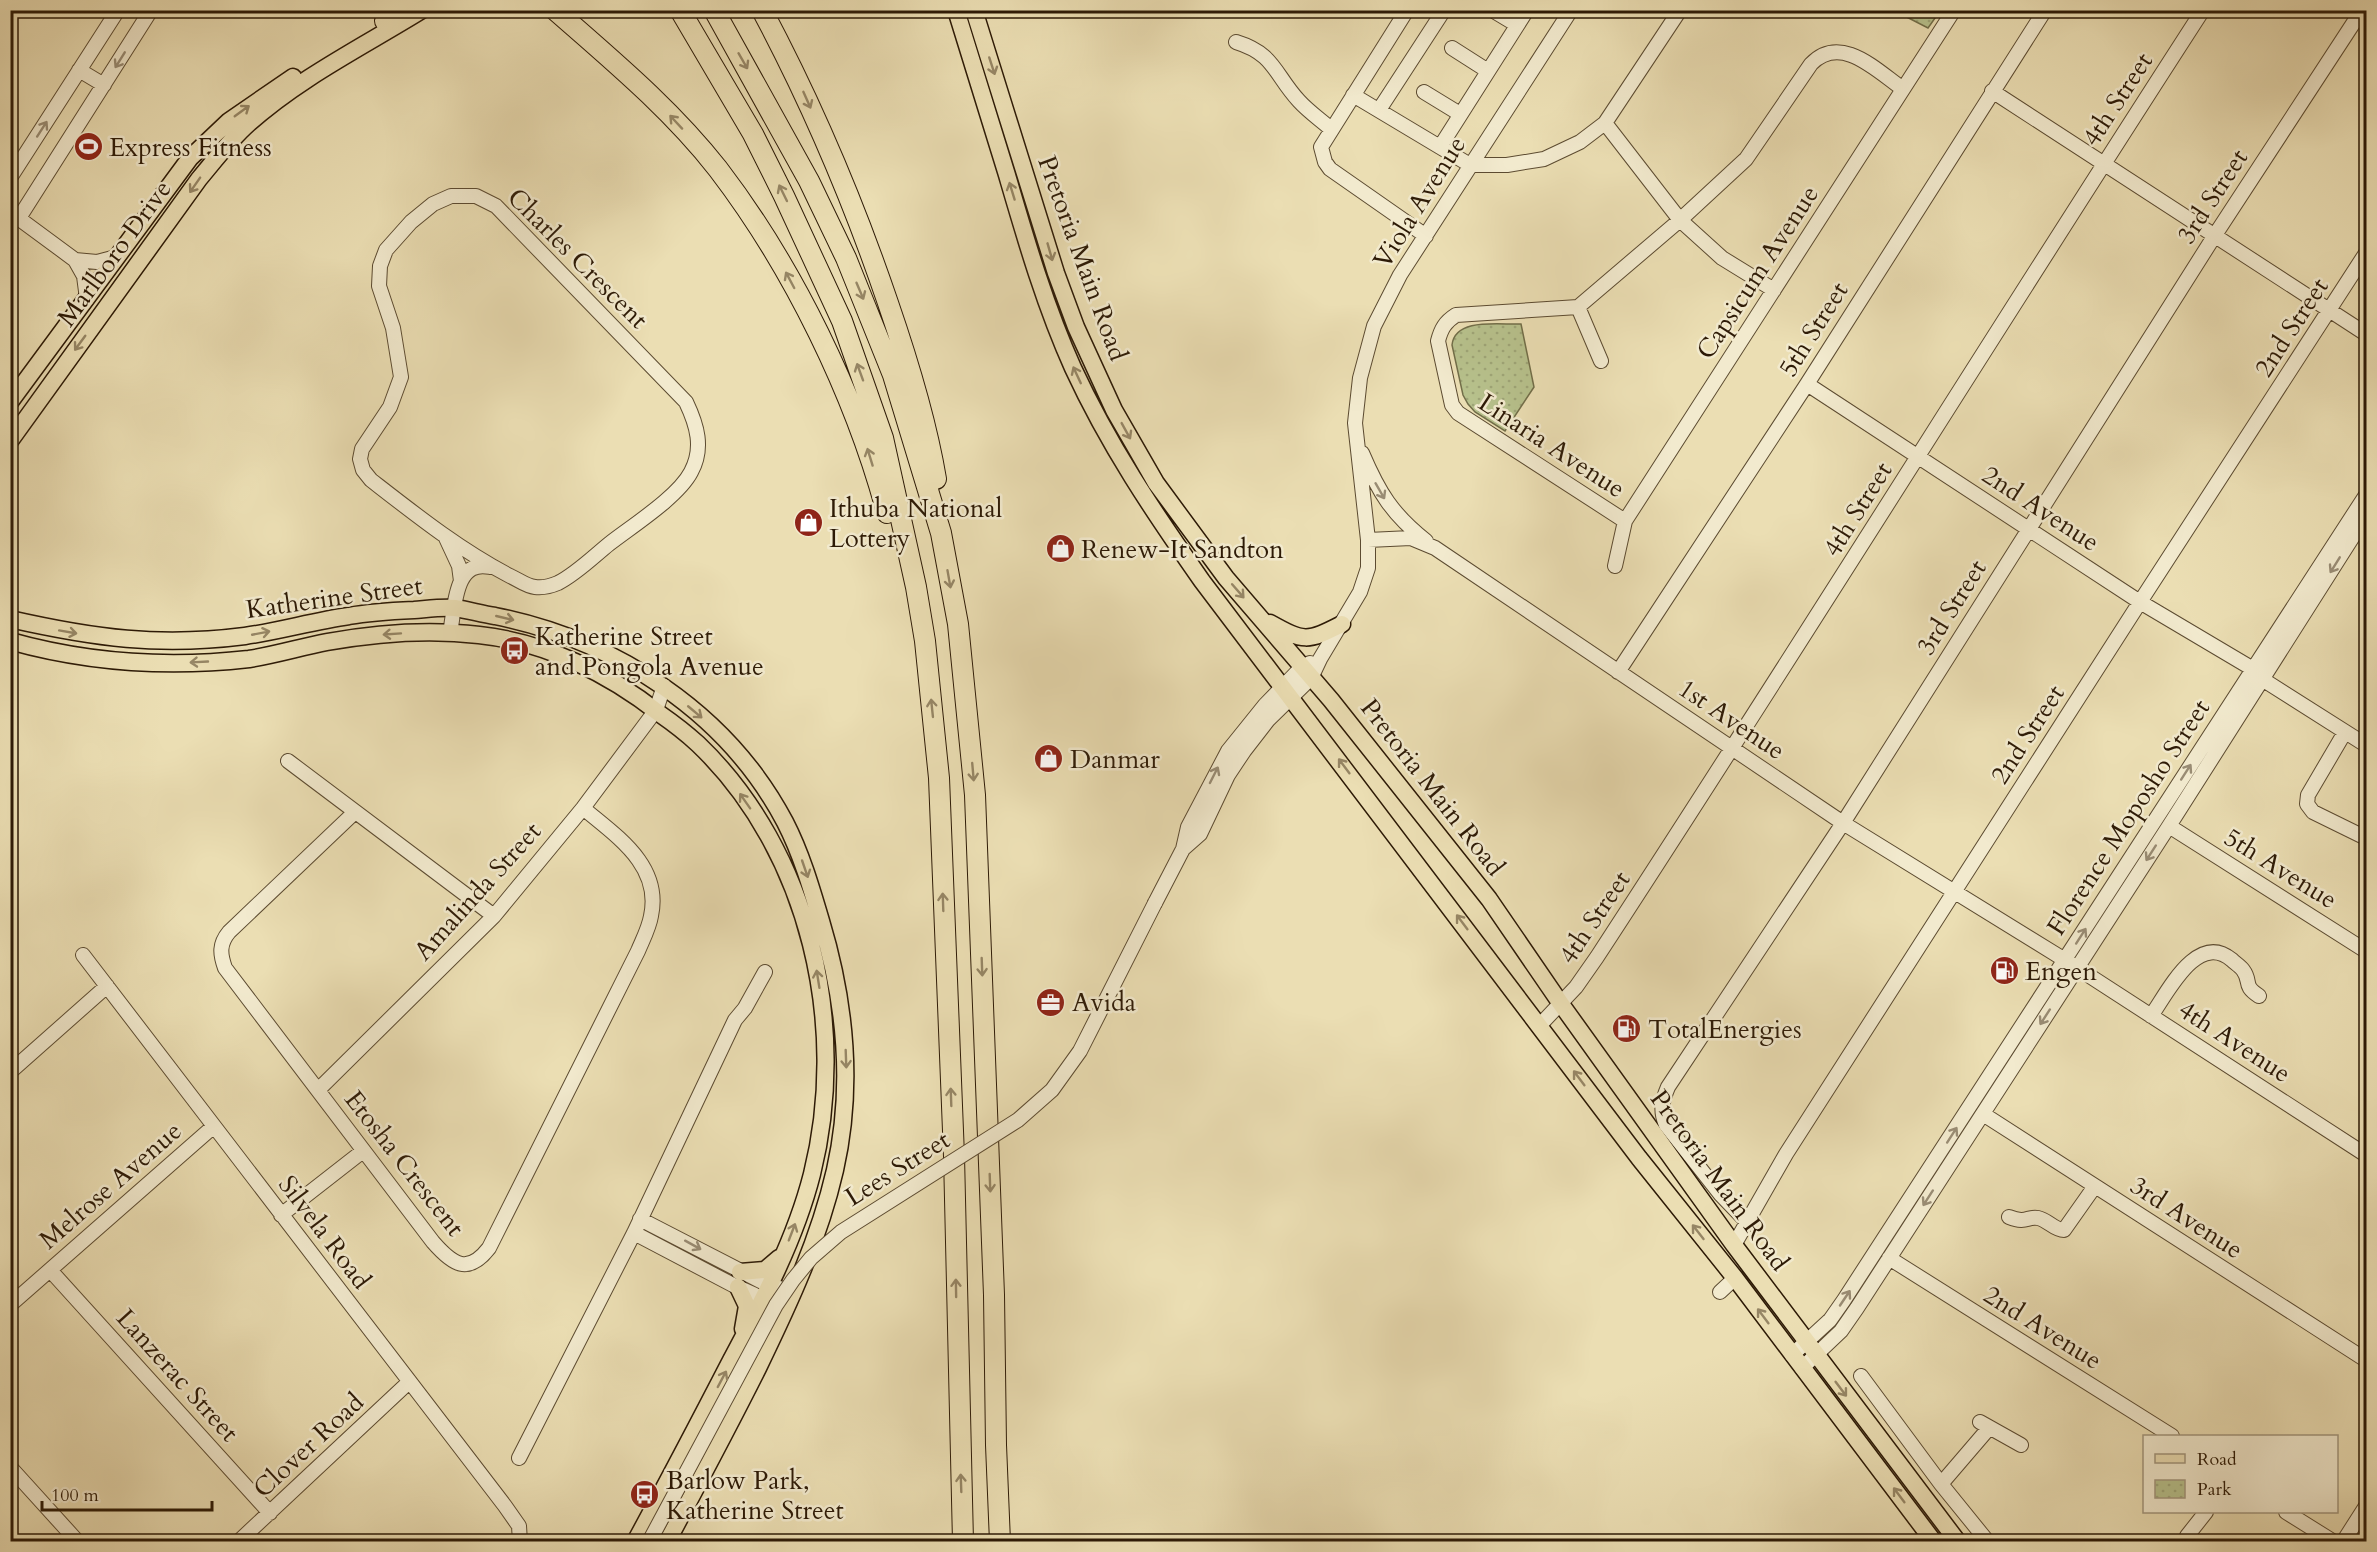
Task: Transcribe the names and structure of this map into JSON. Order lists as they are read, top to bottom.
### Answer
{
  "streets": {
    "main road": ["Marlboro Drive", "Pretoria Main Road", "Katherine Street"],
    "street": [
      "4th Street",
      "3rd Street",
      "Viola Avenue",
      "Charles Crescent",
      "Capsicum Avenue",
      "2nd Street",
      "5th Street",
      "Linaria Avenue",
      "2nd Avenue",
      "1st Avenue",
      "Florence Moposho Street",
      "5th Avenue",
      "Amalinda Street",
      "4th Avenue",
      "Etosha Crescent",
      "Lees Street",
      "Melrose Avenue",
      "3rd Avenue",
      "Silvela Road",
      "Lanzerac Street",
      "Clover Road"
    ]
  },
  "crossings": [
    ["4th Street", "Pretoria Main Road"],
    ["4th Street", "2nd Avenue"],
    ["4th Street", "1st Avenue"],
    ["3rd Street", "2nd Street"],
    ["3rd Street", "2nd Avenue"],
    ["3rd Street", "1st Avenue"],
    ["Viola Avenue", "Pretoria Main Road"],
    ["Viola Avenue", "1st Avenue"],
    ["Viola Avenue", "Lees Street"],
    ["Charles Crescent", "Katherine Street"],
    ["Pretoria Main Road", "2nd Street"],
    ["Pretoria Main Road", "Florence Moposho Street"],
    ["Pretoria Main Road", "Lees Street"],
    ["Capsicum Avenue", "Linaria Avenue"],
    ["2nd Street", "2nd Avenue"],
    ["2nd Street", "1st Avenue"],
    ["5th Street", "2nd Avenue"],
    ["5th Street", "1st Avenue"],
    ["2nd Avenue", "Florence Moposho Street"],
    ["Katherine Street", "Amalinda Street"],
    ["1st Avenue", "Florence Moposho Street"],
    ["1st Avenue", "4th Avenue"],
    ["Florence Moposho Street", "5th Avenue"],
    ["Florence Moposho Street", "4th Avenue"],
    ["Florence Moposho Street", "3rd Avenue"],
    ["Amalinda Street", "Etosha Crescent"],
    ["Melrose Avenue", "Silvela Road"],
    ["Melrose Avenue", "Lanzerac Street"],
    ["Silvela Road", "Clover Road"],
    ["Lanzerac Street", "Clover Road"]
  ],
  "places": {
    "sports": ["Express Fitness"],
    "shop": ["Ithuba National Lottery", "Renew-It Sandton", "Danmar"],
    "bus stop": ["Katherine Street and Pongola Avenue", "Barlow Park, Katherine Street"],
    "fuel station": ["Engen", "TotalEnergies"],
    "office": ["Avida"]
  },
  "legend": ["Road", "Park"],
  "scale_bar": "100 m"
}
